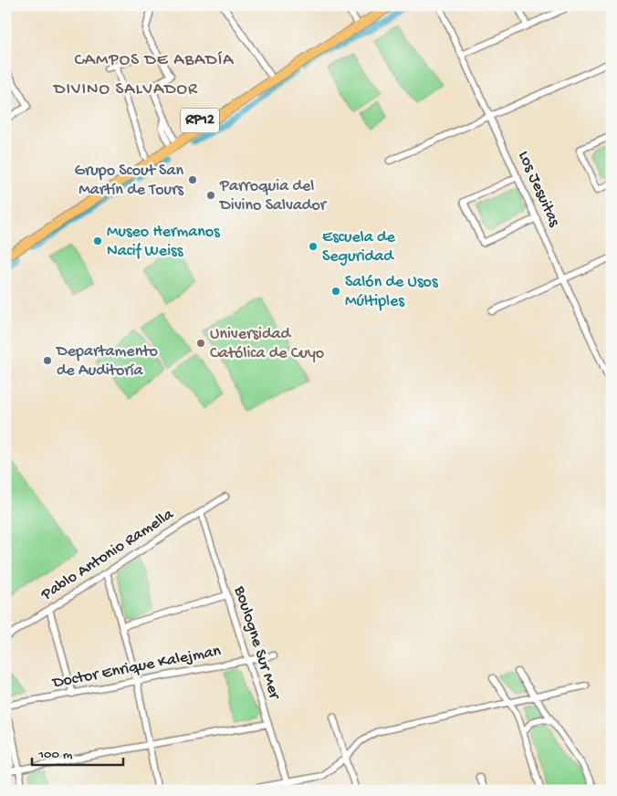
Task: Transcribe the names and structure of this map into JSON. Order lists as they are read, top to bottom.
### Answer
{
  "streets": {
    "main road": ["RP12"],
    "street": [
      "Los Jesuitas",
      "Pablo Antonio Ramella",
      "Boulogne Sur Mer",
      "Doctor Enrique Kalejman"
    ]
  },
  "crossings": [
    ["Pablo Antonio Ramella", "Boulogne Sur Mer"],
    ["Boulogne Sur Mer", "Doctor Enrique Kalejman"]
  ],
  "districts": ["CAMPOS DE ABADÍA", "DIVINO SALVADOR"],
  "places": [
    "Grupo Scout San Martín de Tours",
    "Parroquia del Divino Salvador",
    "Museo Hermanos Nacif Weiss",
    "Escuela de Seguridad",
    "Salón de Usos Múltiples",
    "Universidad Católica de Cuyo",
    "Departamento de Auditoría"
  ],
  "scale_bar": "100 m"
}
